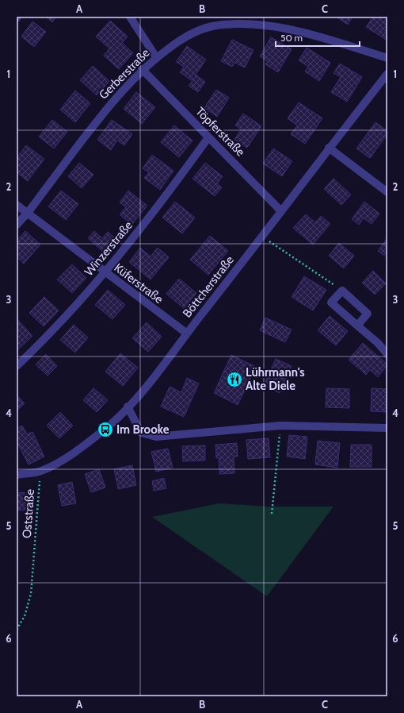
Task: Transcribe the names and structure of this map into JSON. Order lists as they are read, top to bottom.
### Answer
{
  "streets": {
    "street": [
      "Gerberstraße",
      "Töpferstraße",
      "Winzerstraße",
      "Küferstraße",
      "Böttcherstraße"
    ],
    "path": ["Oststraße"]
  },
  "crossings": [
    ["Gerberstraße", "Töpferstraße"],
    ["Gerberstraße", "Küferstraße"],
    ["Töpferstraße", "Winzerstraße"],
    ["Töpferstraße", "Böttcherstraße"],
    ["Winzerstraße", "Küferstraße"],
    ["Küferstraße", "Böttcherstraße"],
    ["Böttcherstraße", "Oststraße"]
  ],
  "places": {
    "restaurant": ["Lührmann's Alte Diele"],
    "bus stop": ["Im Brooke"]
  },
  "scale_bar": "50 m",
  "grid": {
    "columns": ["A", "B", "C"],
    "rows": [
      "1",
      "2",
      "3",
      "4",
      "5",
      "6"
    ]
  }
}
